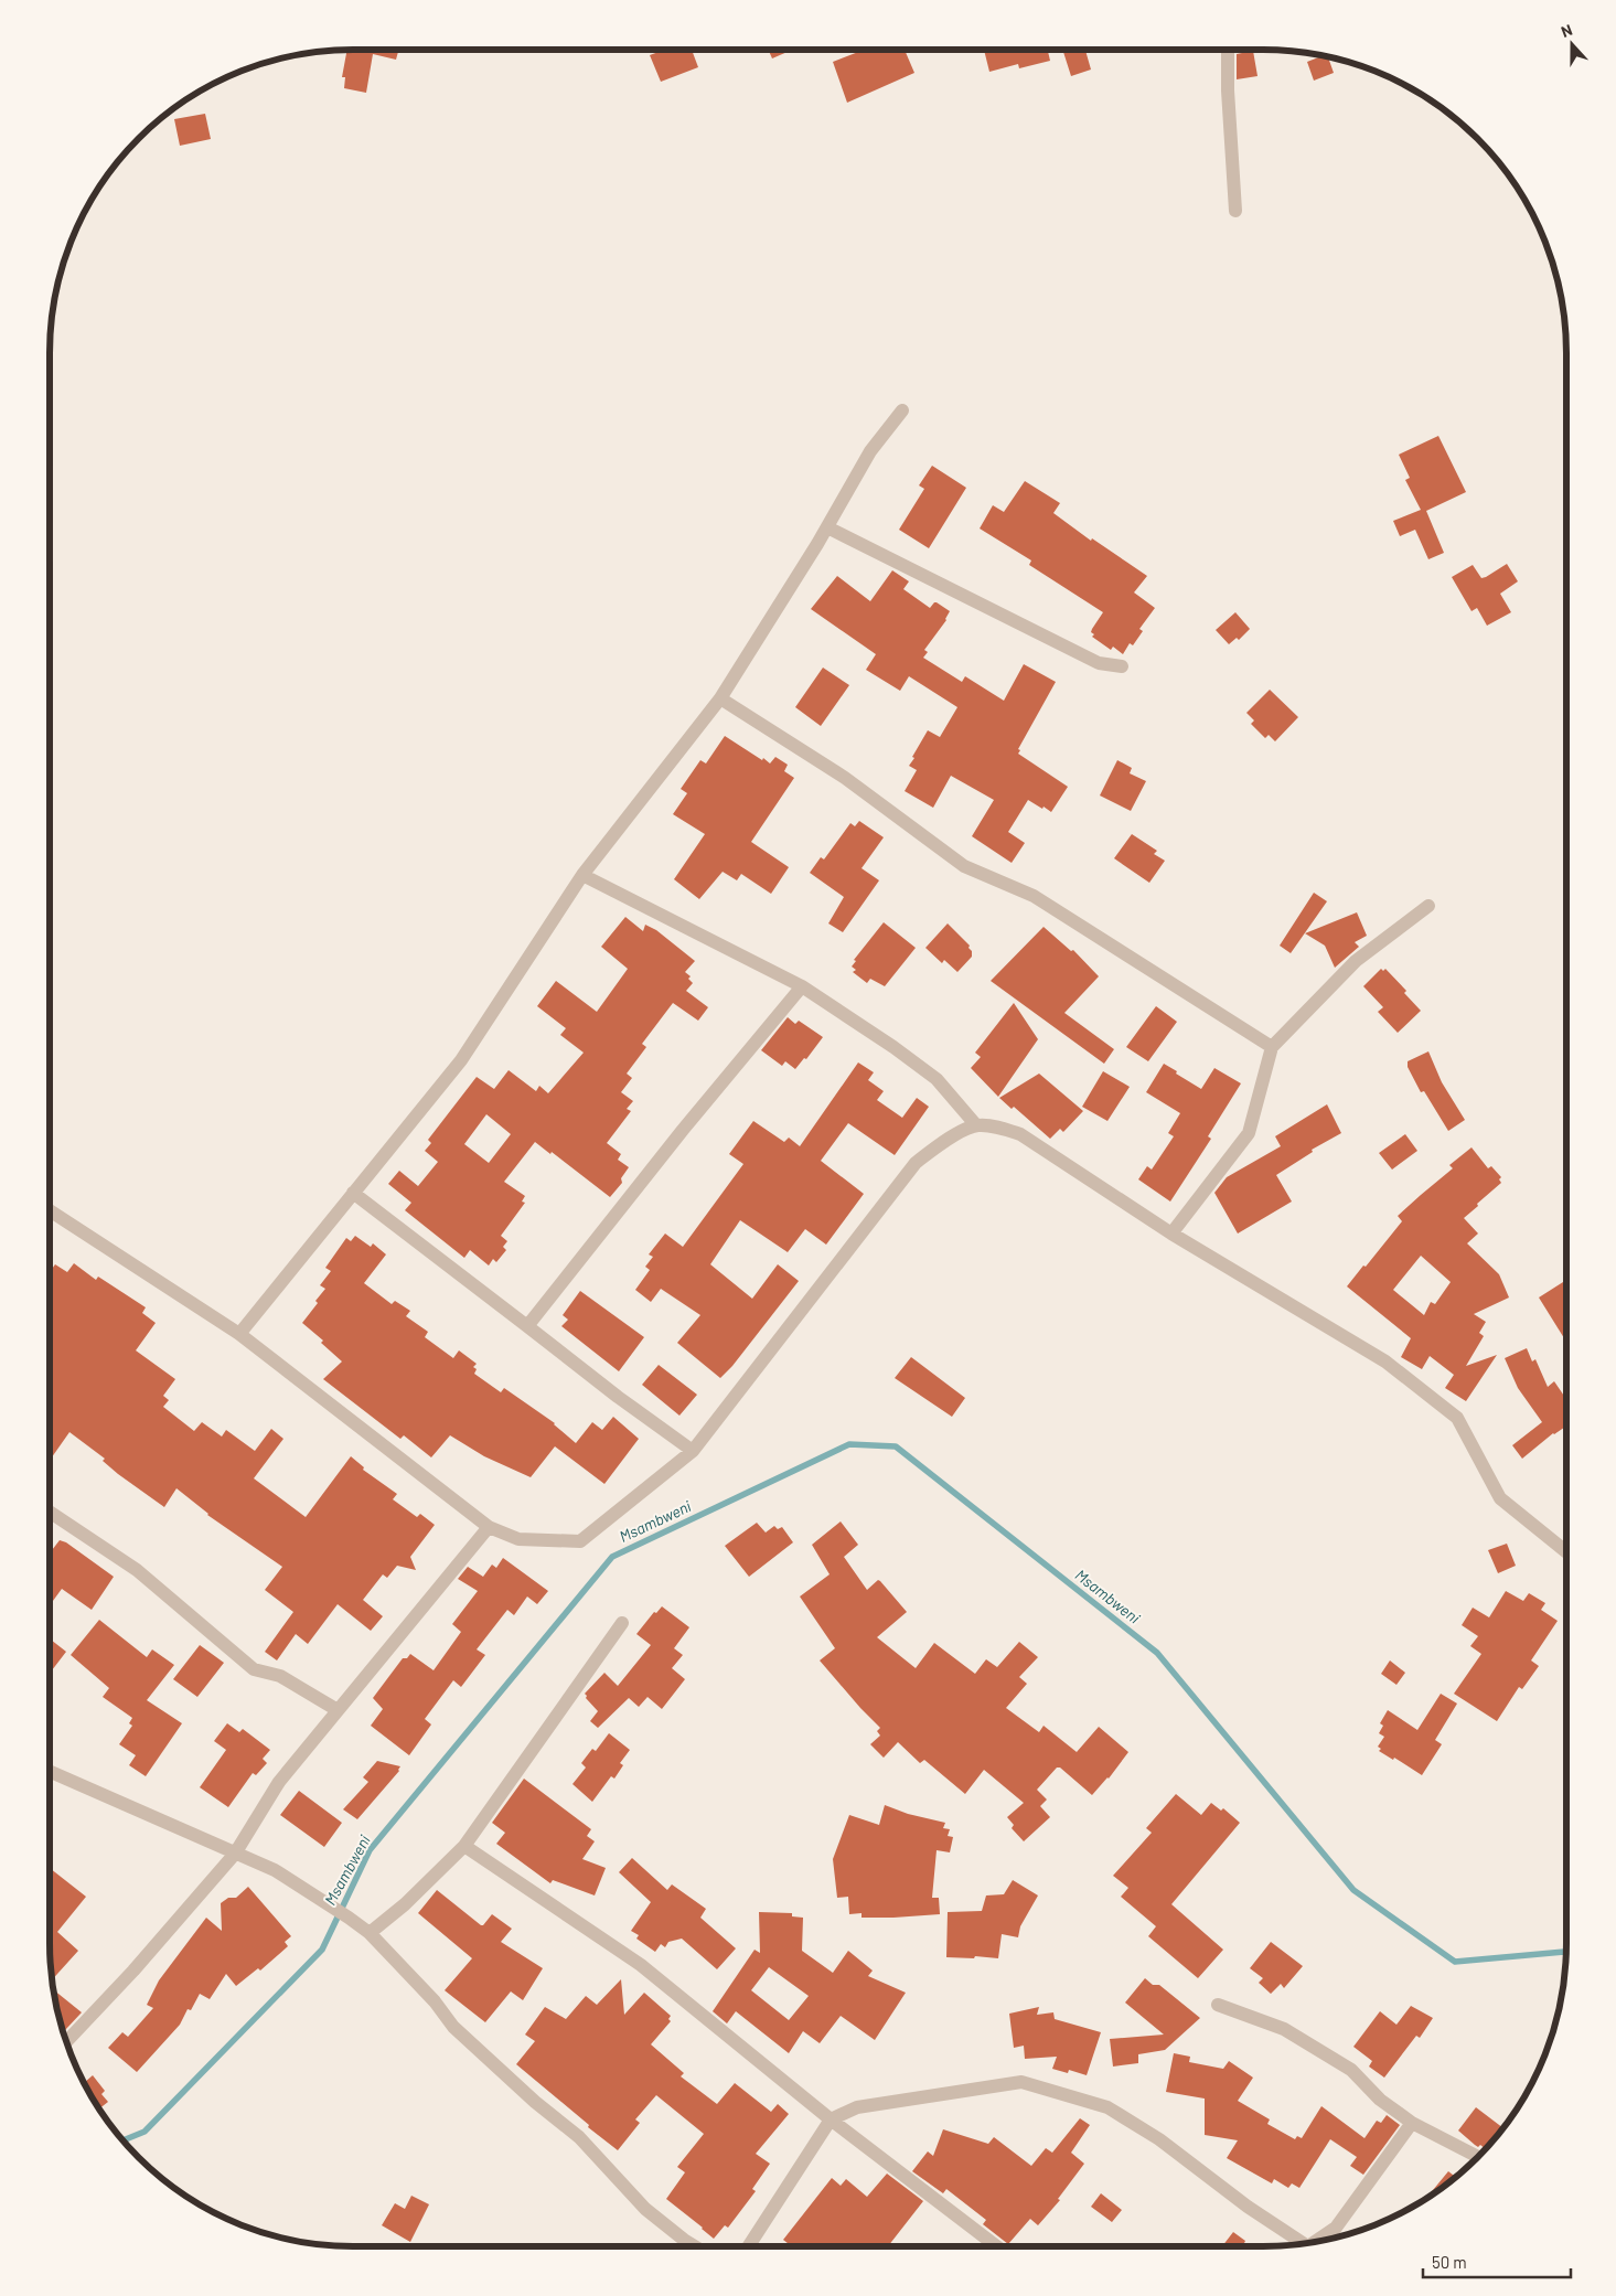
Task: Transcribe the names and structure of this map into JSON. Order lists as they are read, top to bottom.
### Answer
{
  "water": ["Msambweni"],
  "scale_bar": "50 m",
  "north": "top"
}
